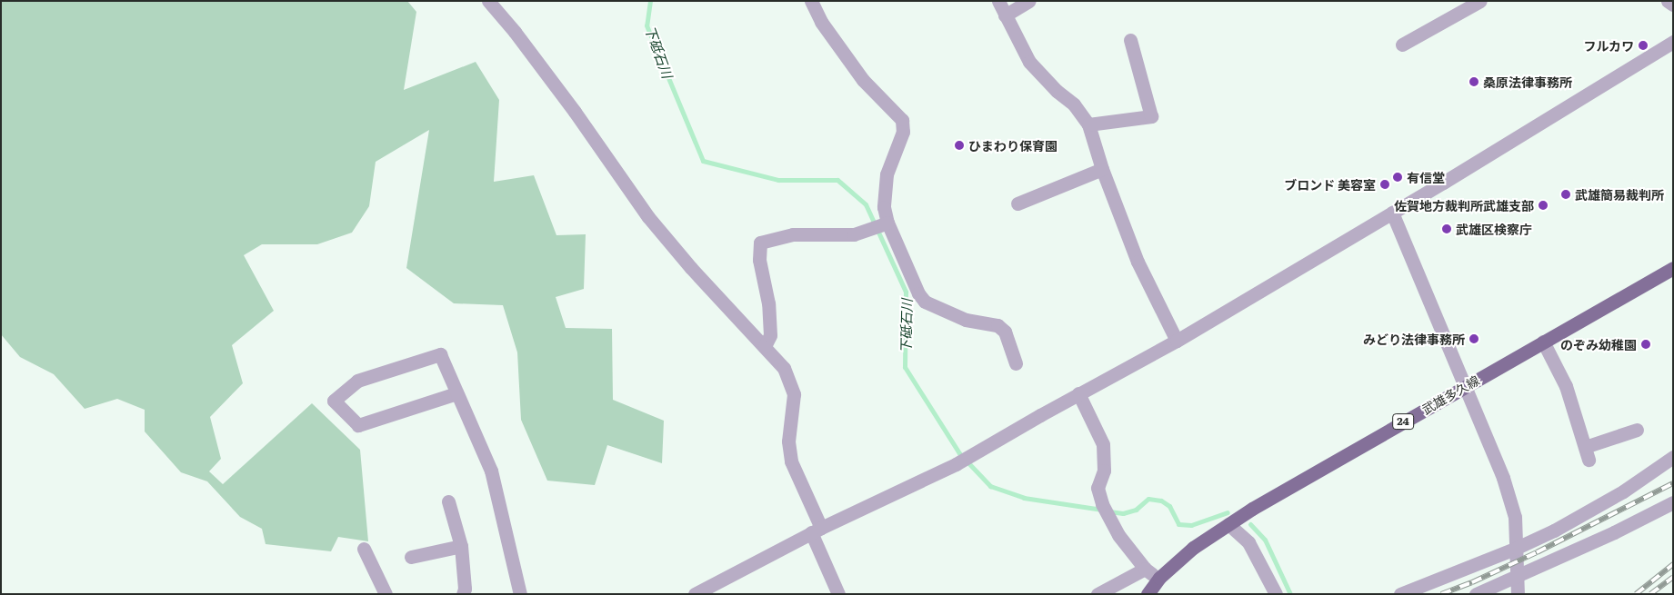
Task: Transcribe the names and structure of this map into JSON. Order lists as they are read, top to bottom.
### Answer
{
  "streets": {
    "main road": ["武雄多久線", "24"]
  },
  "water": ["下砥石川"],
  "places": [
    "フルカワ",
    "桑原法律事務所",
    "ひまわり保育園",
    "有信堂",
    "ブロンド 美容室",
    "武雄簡易裁判所",
    "佐賀地方裁判所武雄支部",
    "武雄区検察庁",
    "みどり法律事務所",
    "のぞみ幼稚園"
  ]
}
